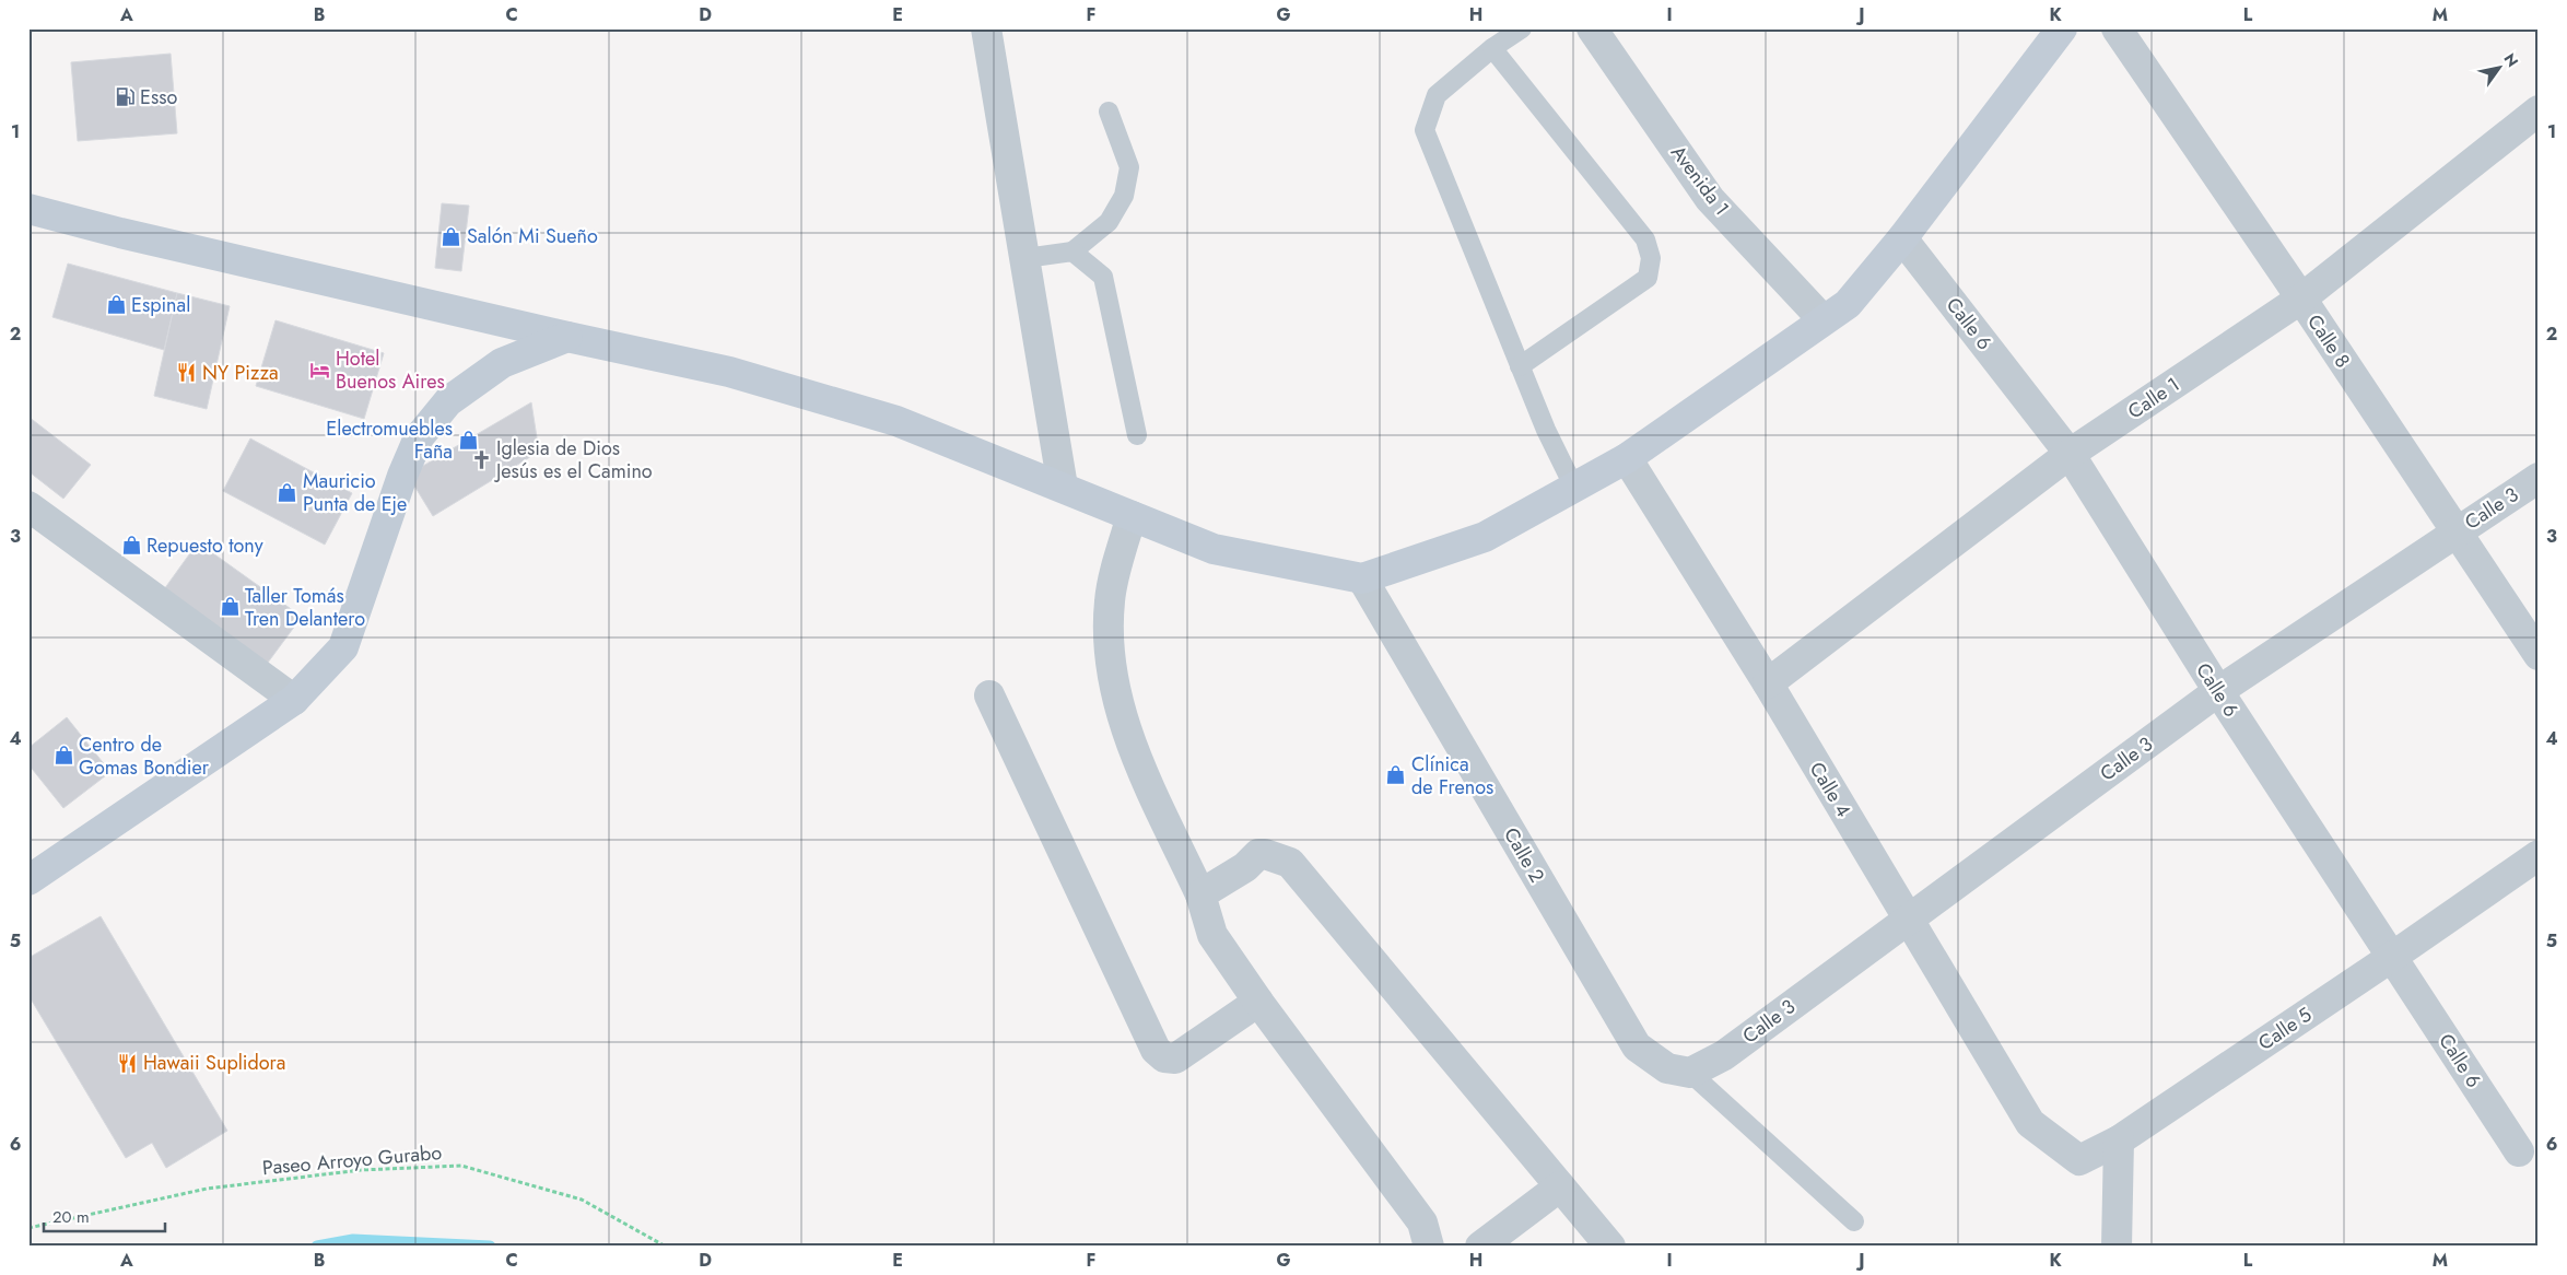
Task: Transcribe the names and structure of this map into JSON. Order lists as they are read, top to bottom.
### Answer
{
  "streets": {
    "street": [
      "Avenida 1",
      "Calle 6",
      "Calle 8",
      "Calle 1",
      "Calle 3",
      "Calle 4",
      "Calle 2",
      "Calle 5"
    ],
    "path": ["Paseo Arroyo Gurabo"]
  },
  "crossings": [
    ["Calle 6", "Calle 1"],
    ["Calle 6", "Calle 3"],
    ["Calle 6", "Calle 5"],
    ["Calle 8", "Calle 1"],
    ["Calle 8", "Calle 3"],
    ["Calle 1", "Calle 4"],
    ["Calle 3", "Calle 4"],
    ["Calle 3", "Calle 2"],
    ["Calle 4", "Calle 5"]
  ],
  "places": {
    "fuel station": ["Esso"],
    "shop": [
      "Salón Mi Sueño",
      "Espinal",
      "Electromuebles Faña",
      "Mauricio Punta de Eje",
      "Repuesto tony",
      "Taller Tomás Tren Delantero",
      "Centro de Gomas Bondier",
      "Clínica de Frenos"
    ],
    "hotel": ["Hotel Buenos Aires"],
    "restaurant": ["NY Pizza", "Hawaii Suplidora"],
    "church": ["Iglesia de Dios Jesús es el Camino"]
  },
  "scale_bar": "20 m",
  "north": "top right",
  "grid": {
    "columns": [
      "A",
      "B",
      "C",
      "D",
      "E",
      "F",
      "G",
      "H",
      "I",
      "J",
      "K",
      "L",
      "M"
    ],
    "rows": [
      "1",
      "2",
      "3",
      "4",
      "5",
      "6"
    ]
  }
}
